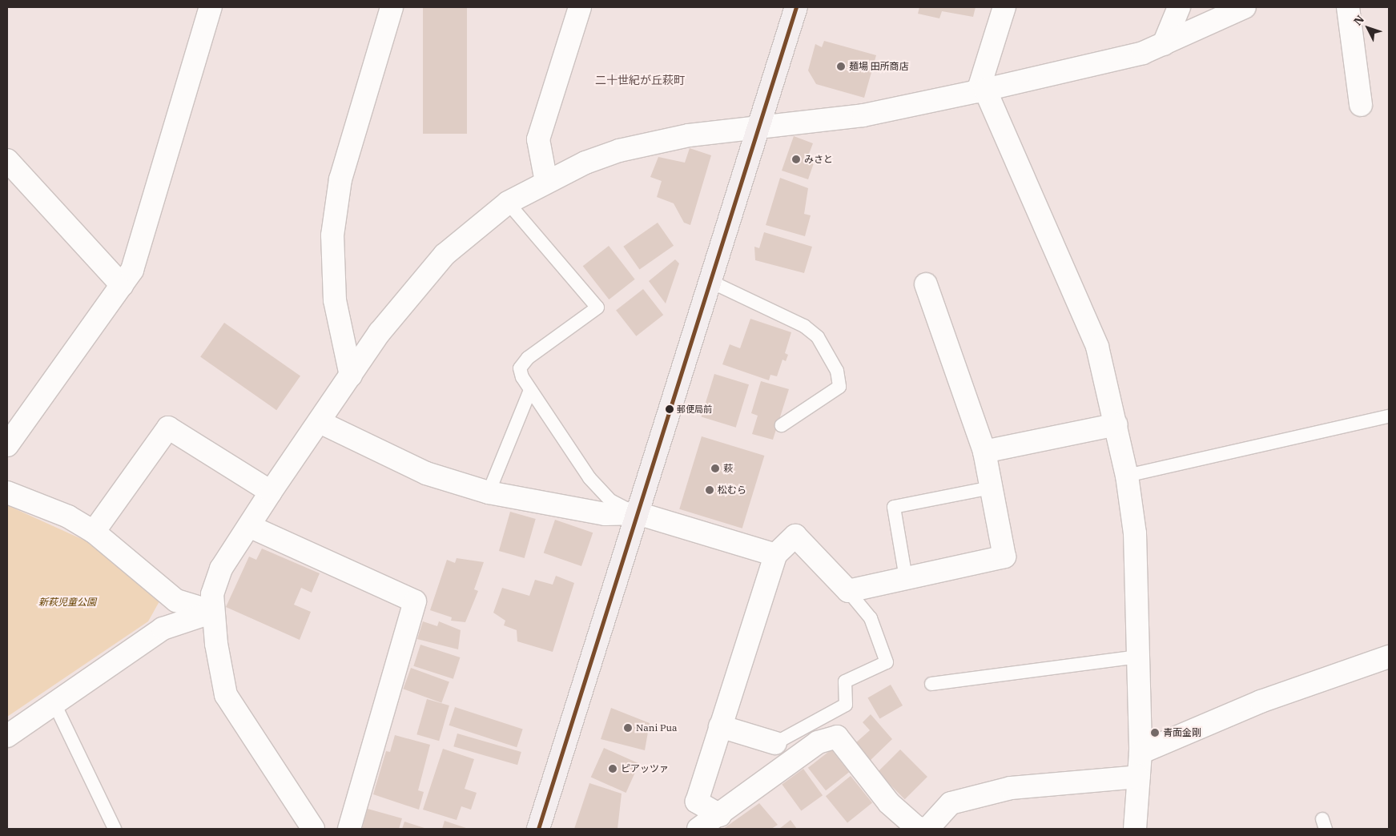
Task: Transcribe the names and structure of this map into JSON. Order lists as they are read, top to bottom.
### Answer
{
  "districts": ["二十世紀が丘萩町"],
  "parks": ["新萩児童公園"],
  "places": [
    "麺場 田所商店",
    "みさと",
    "郵便局前",
    "萩",
    "松むら",
    "Nani Pua",
    "青面金剛",
    "ピアッツァ"
  ],
  "north": "top left"
}
